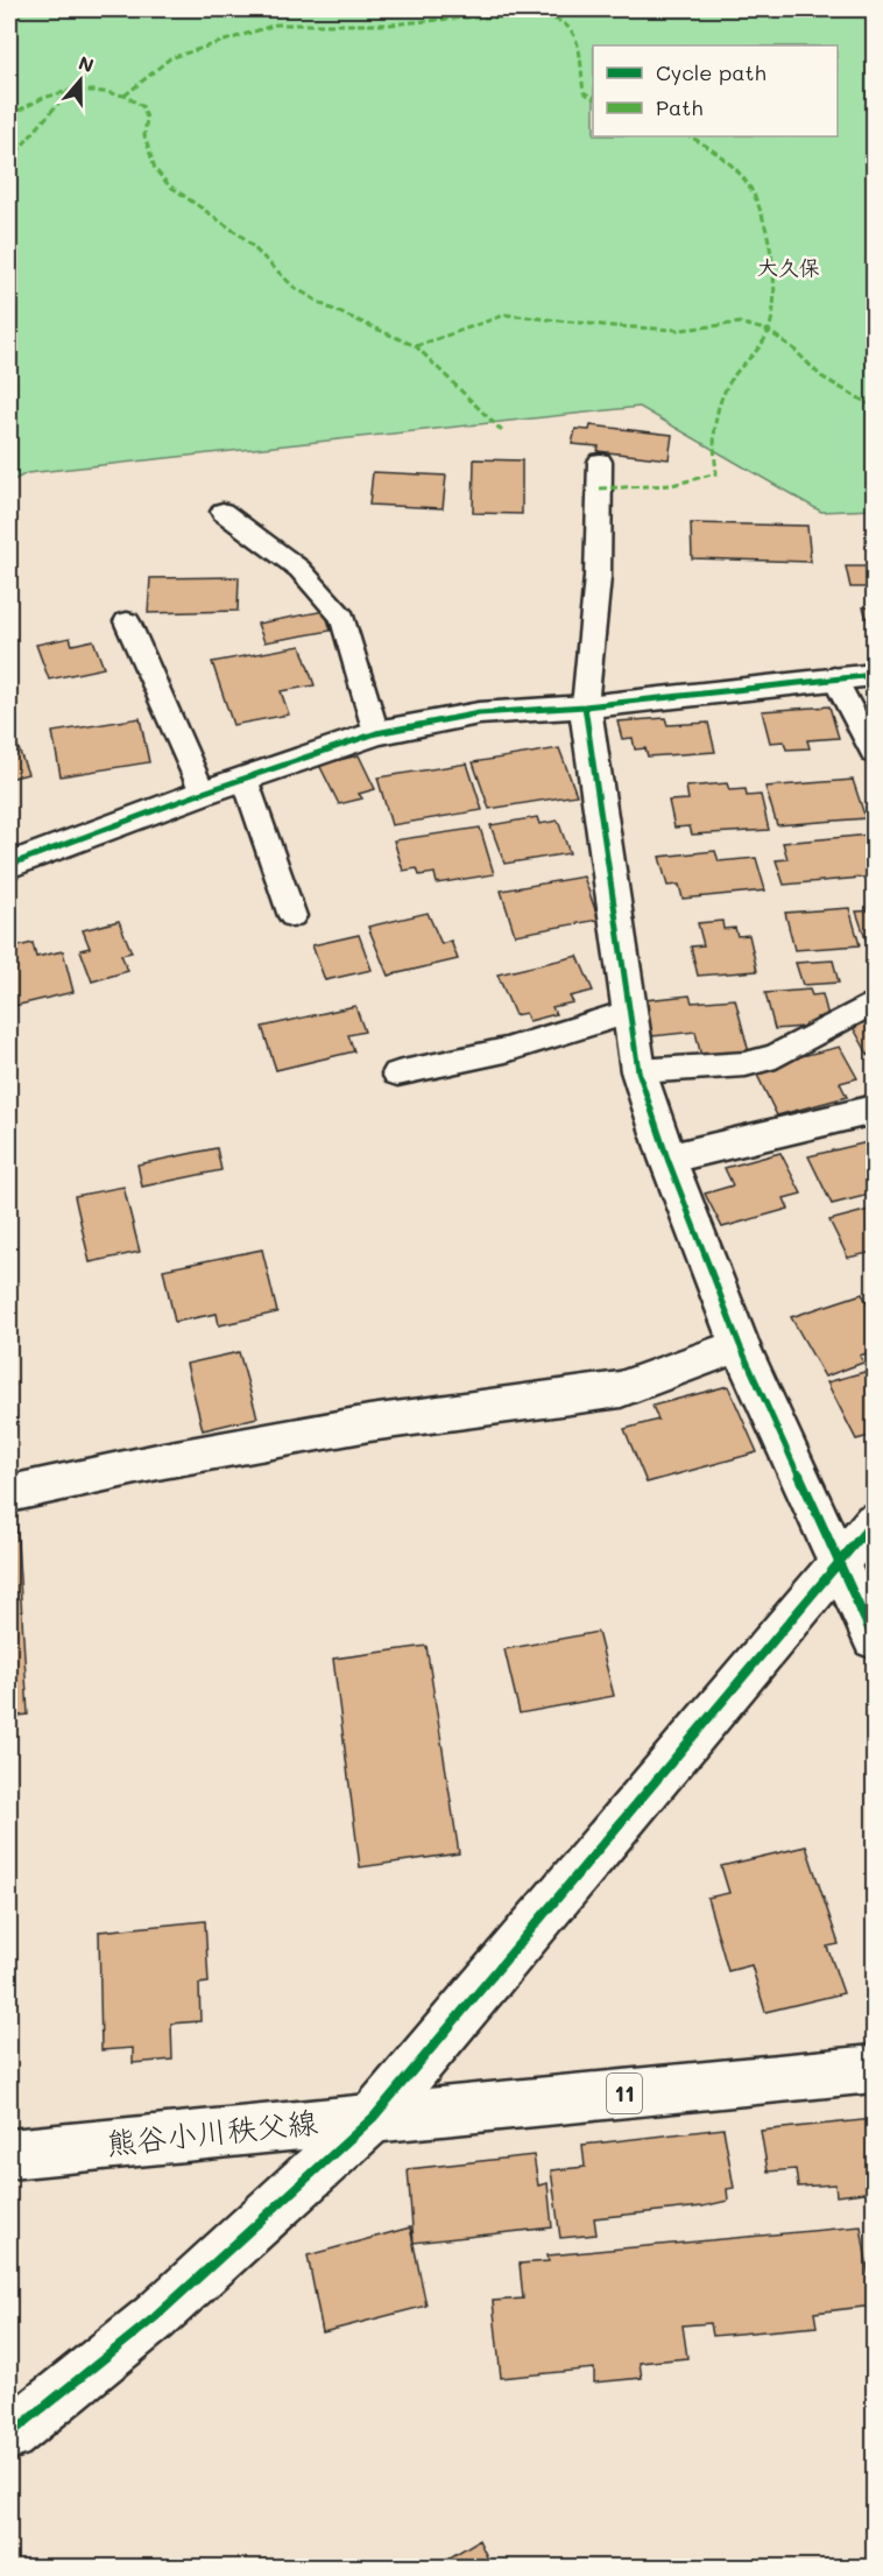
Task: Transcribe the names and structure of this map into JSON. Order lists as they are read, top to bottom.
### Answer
{
  "streets": {
    "street": ["11", "熊谷小川秩父線"]
  },
  "districts": ["大久保"],
  "legend": ["Cycle path", "Path"],
  "north": "top"
}
